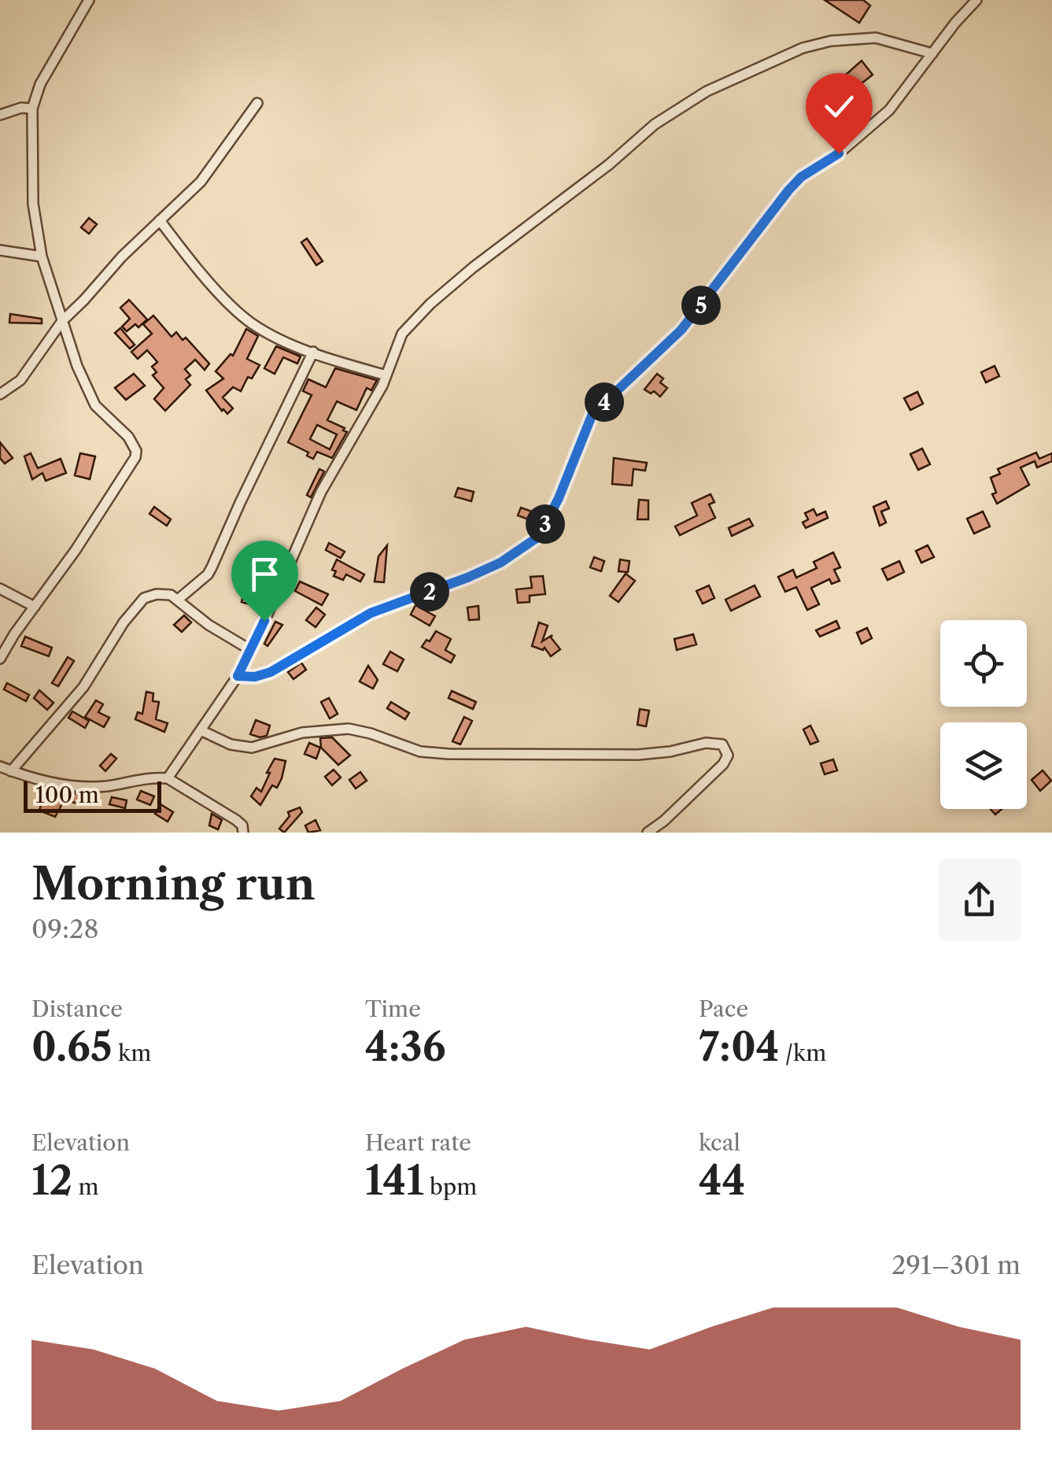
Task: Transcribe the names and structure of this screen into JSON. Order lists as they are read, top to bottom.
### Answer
{
  "scale_bar": "100 m",
  "page": {
    "pins": [
      "5",
      "4",
      "3",
      "2"
    ],
    "scale": "100 m",
    "heading": ["Morning run", "09:28"],
    "stats": [
      ["Distance", "0.65 km"],
      ["Time", "4:36"],
      ["Pace", "7:04 /km"],
      ["Elevation", "12 m"],
      ["Heart rate", "141 bpm"],
      ["kcal", "44"]
    ],
    "chart": ["Elevation", "291–301 m"]
  }
}
